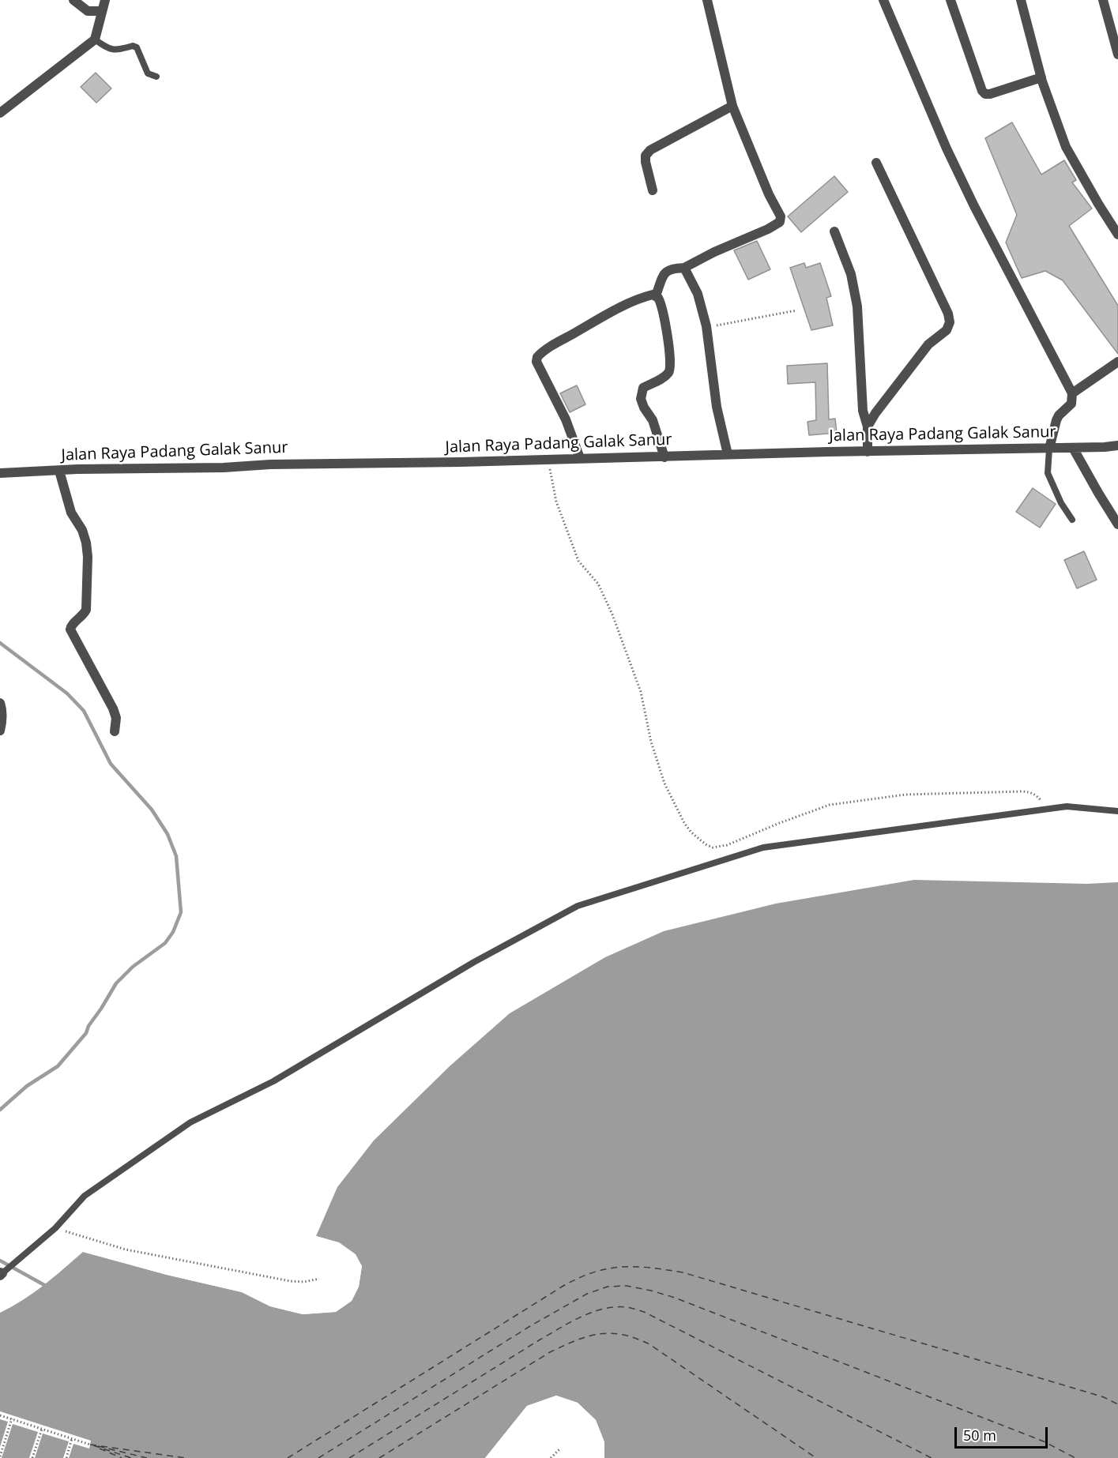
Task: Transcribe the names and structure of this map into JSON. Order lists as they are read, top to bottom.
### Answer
{
  "streets": {
    "street": ["Jalan Raya Padang Galak Sanur"]
  },
  "scale_bar": "50 m"
}
